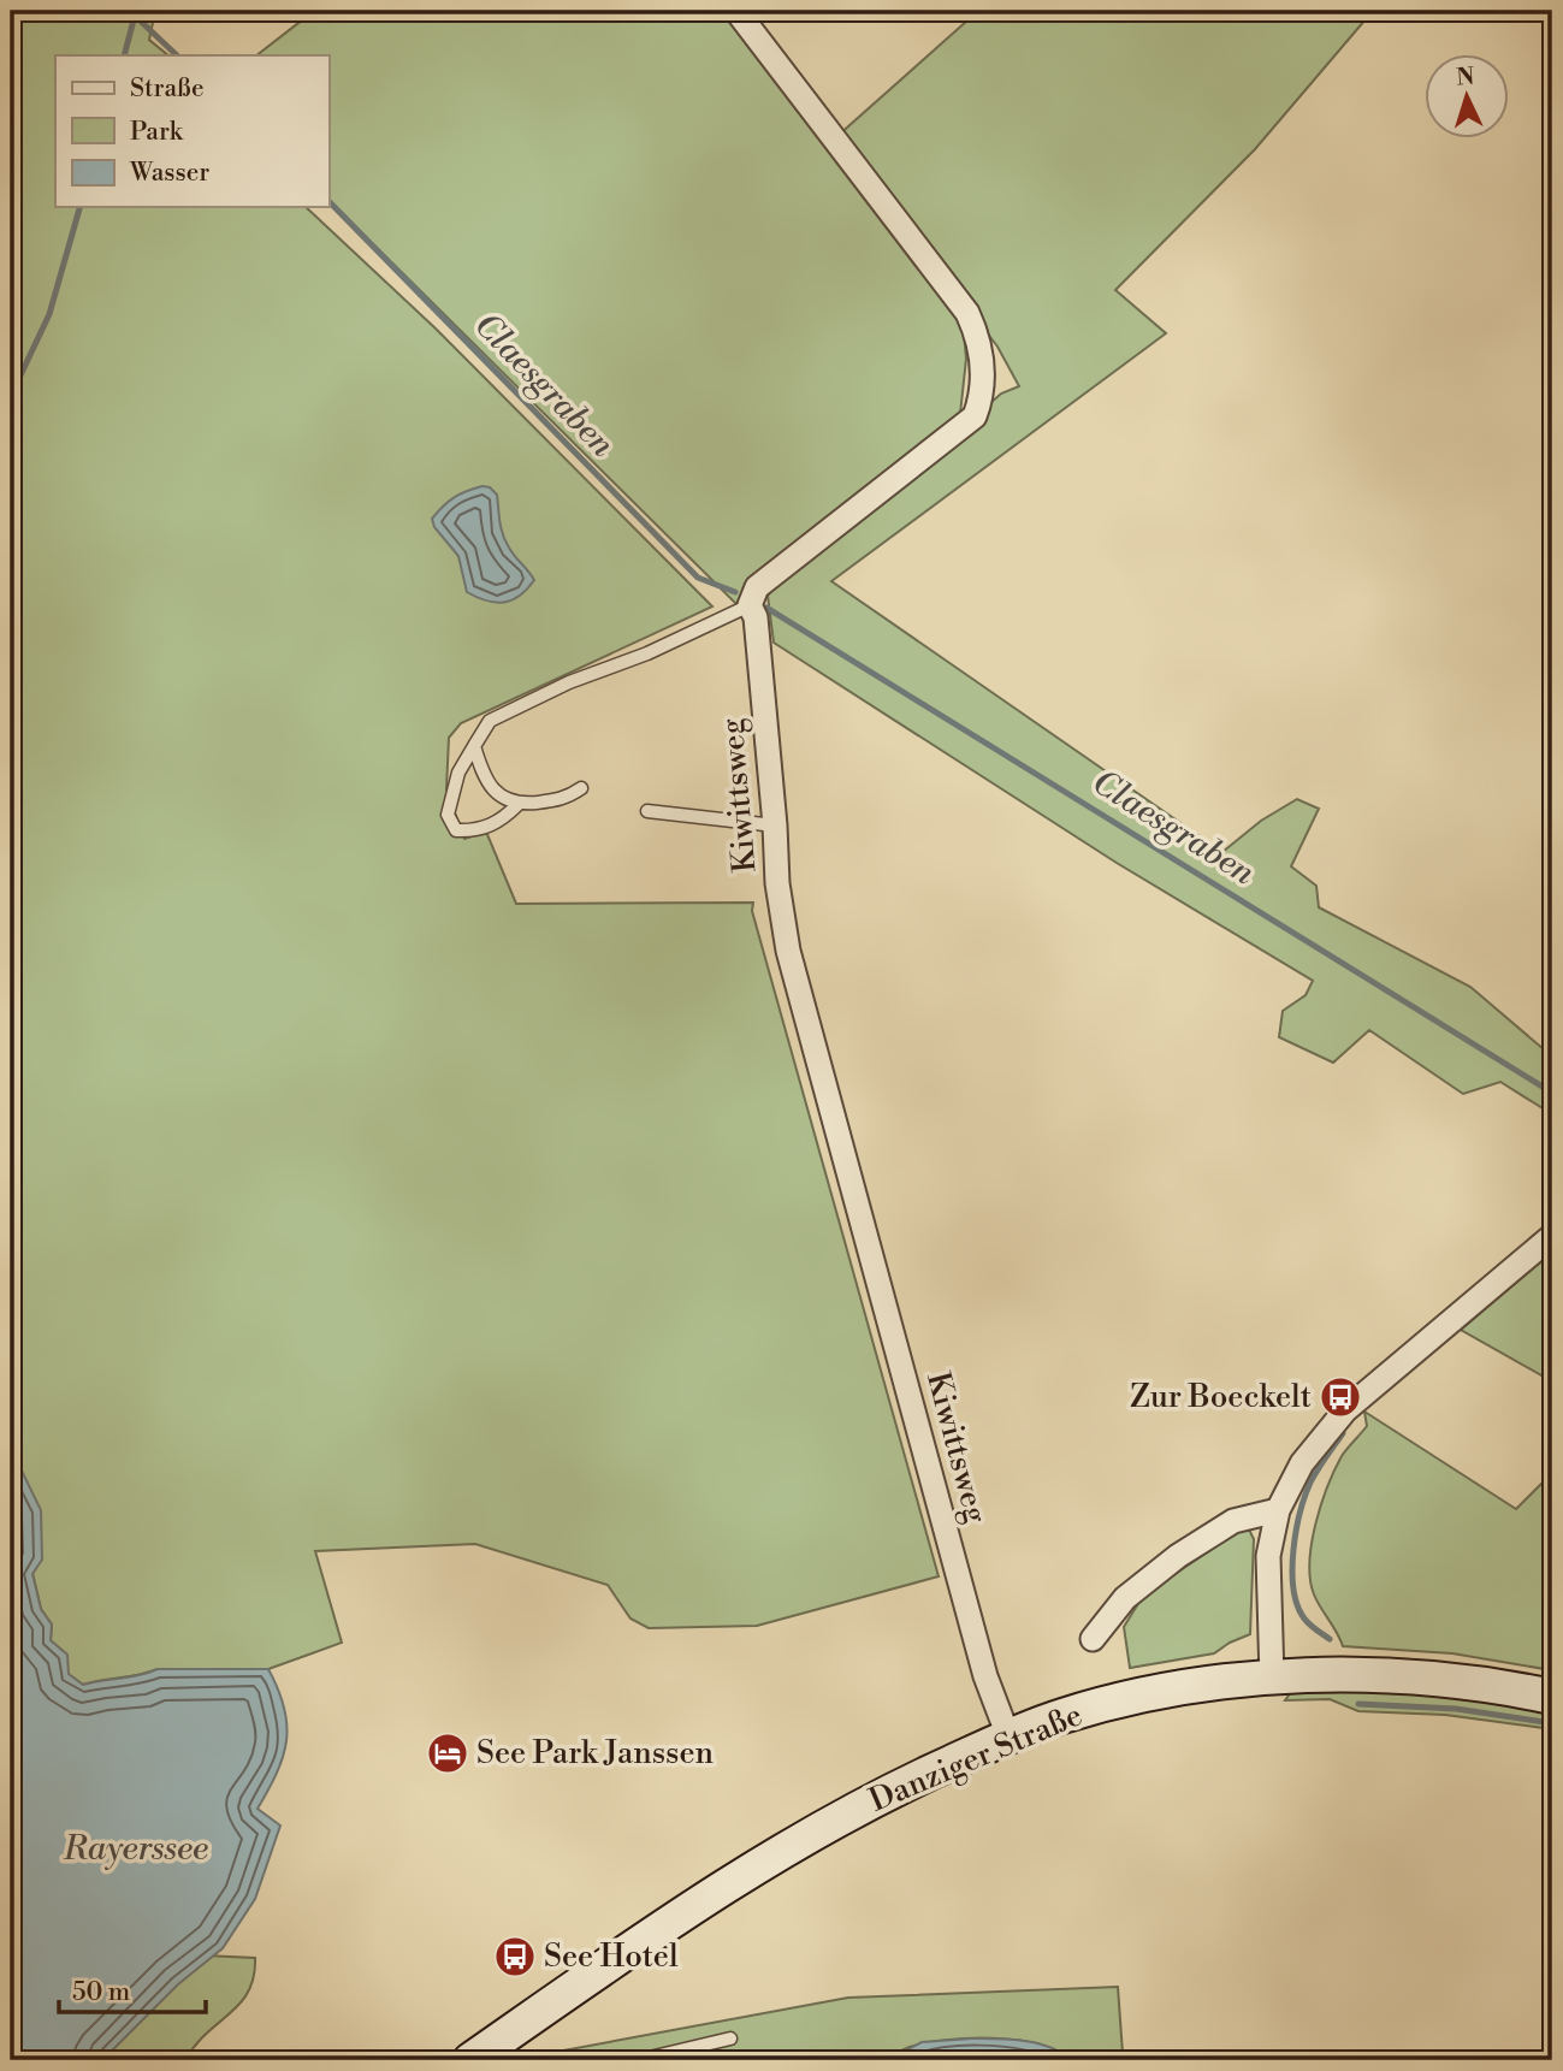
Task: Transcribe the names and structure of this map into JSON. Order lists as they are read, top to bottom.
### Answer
{
  "streets": {
    "street": ["Kiwittsweg", "Danziger Straße"]
  },
  "crossings": [
    ["Kiwittsweg", "Danziger Straße"]
  ],
  "water": ["Claesgraben", "Rayerssee"],
  "places": {
    "bus stop": ["Zur Boeckelt", "See Hotel"],
    "hotel": ["See Park Janssen"]
  },
  "legend": ["Straße", "Park", "Wasser"],
  "scale_bar": "50 m",
  "north": "top"
}
